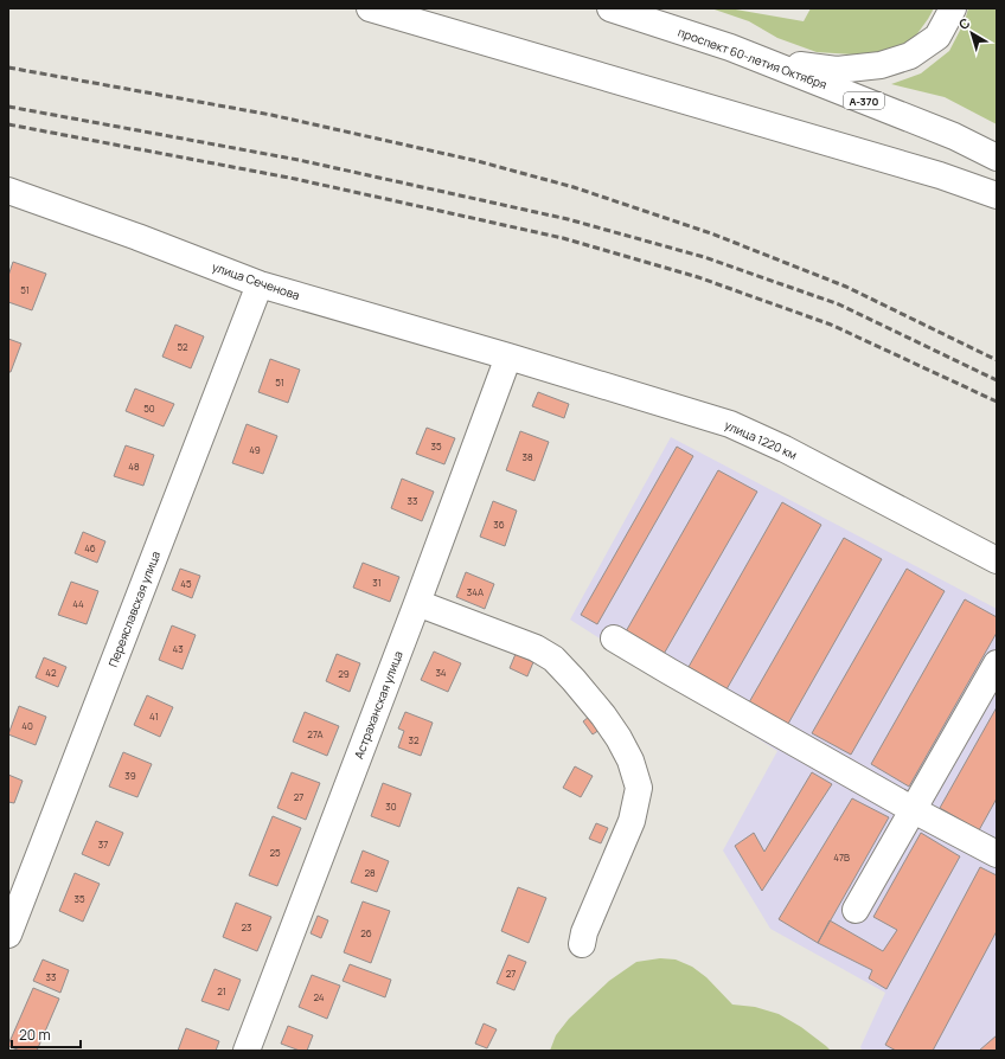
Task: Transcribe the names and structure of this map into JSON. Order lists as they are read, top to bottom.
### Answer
{
  "streets": {
    "main road": [
      "проспект 60-летия Октября",
      "А-370",
      "улица Сеченова",
      "улица 1220 км",
      "Переяславская улица",
      "Астраханская улица"
    ]
  },
  "crossings": [
    ["улица Сеченова", "улица 1220 км"],
    ["улица Сеченова", "Переяславская улица"],
    ["улица Сеченова", "Астраханская улица"],
    ["улица 1220 км", "Астраханская улица"]
  ],
  "house_numbers": [
    "51",
    "52",
    "51",
    "50",
    "35",
    "49",
    "38",
    "48",
    "33",
    "36",
    "46",
    "31",
    "45",
    "34А",
    "44",
    "43",
    "42",
    "34",
    "29",
    "41",
    "40",
    "27А",
    "32",
    "39",
    "27",
    "30",
    "37",
    "25",
    "47В",
    "28",
    "35",
    "23",
    "26",
    "27",
    "33",
    "21",
    "24"
  ],
  "scale_bar": "20 m",
  "north": "top left"
}
